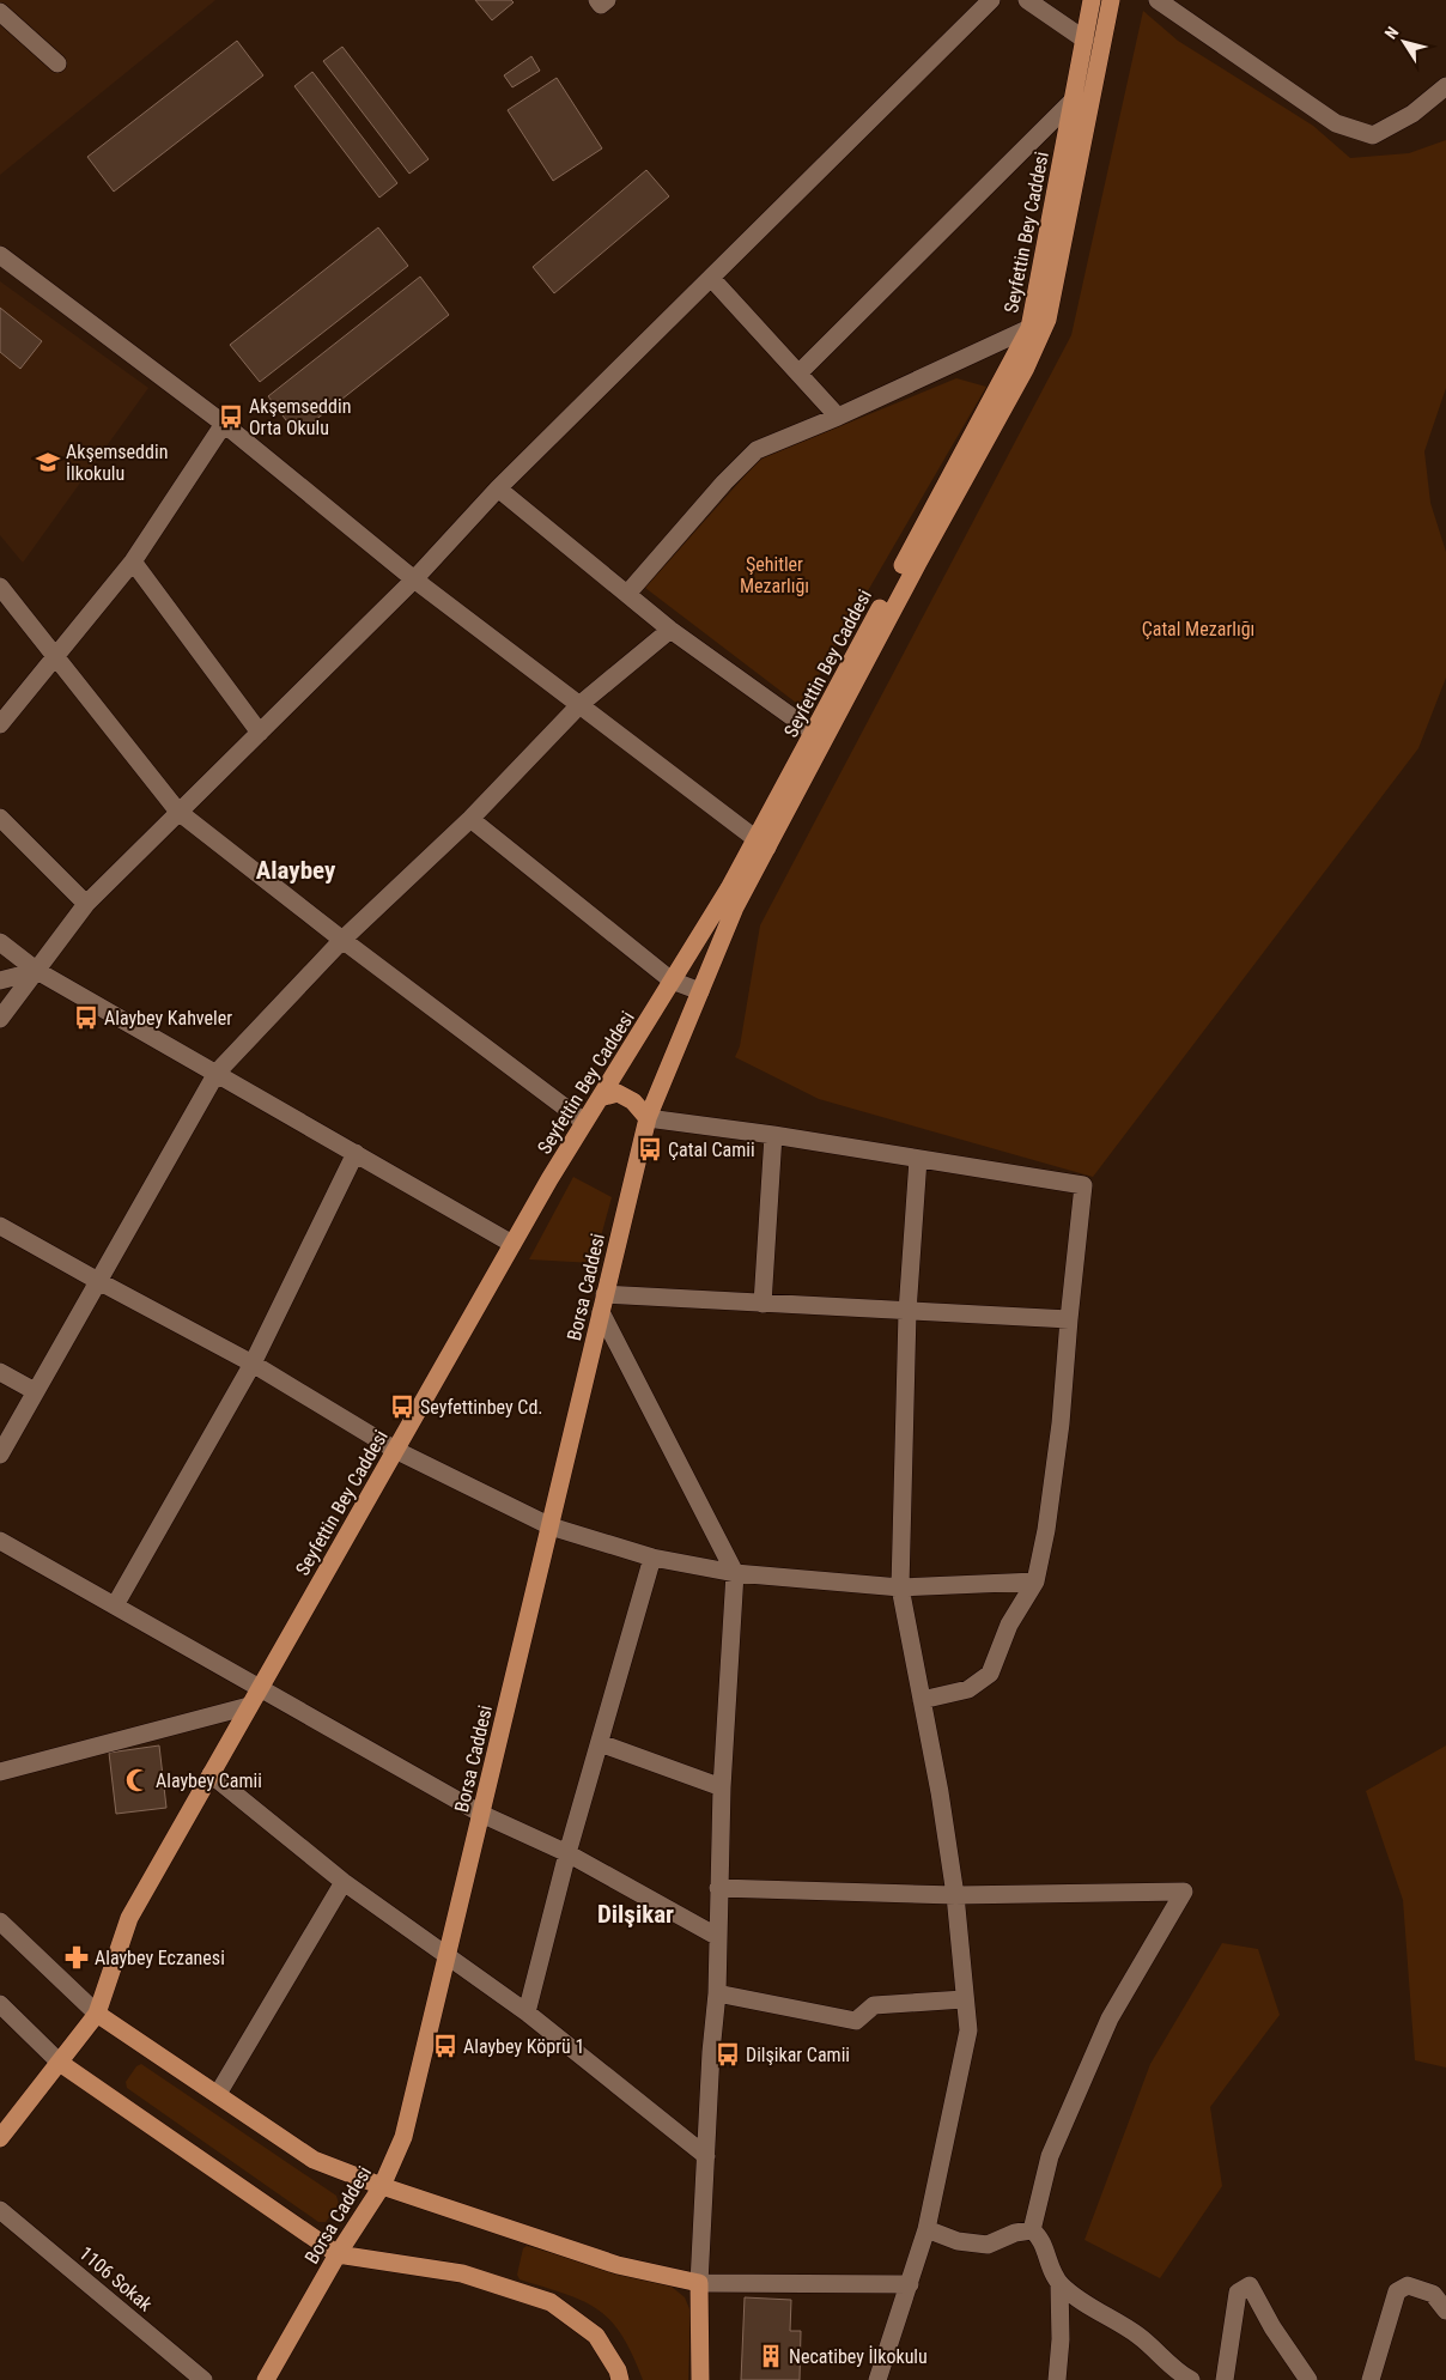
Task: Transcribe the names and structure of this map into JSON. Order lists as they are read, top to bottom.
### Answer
{
  "streets": {
    "main road": ["Seyfettin Bey Caddesi", "Borsa Caddesi"],
    "street": ["1106 Sokak"]
  },
  "crossings": [
    ["Seyfettin Bey Caddesi", "Borsa Caddesi"]
  ],
  "districts": ["Alaybey", "Dilşikar"],
  "parks": ["Şehitler Mezarlığı", "Çatal Mezarlığı"],
  "places": {
    "bus stop": [
      "Akşemseddin Orta Okulu",
      "Alaybey Kahveler",
      "Çatal Camii",
      "Seyfettinbey Cd.",
      "Alaybey Köprü 1",
      "Dilşikar Camii"
    ],
    "school or university": ["Akşemseddin İlkokulu"],
    "mosque": ["Alaybey Camii"],
    "pharmacy": ["Alaybey Eczanesi"],
    "building": ["Necatibey İlkokulu"]
  },
  "north": "top left"
}
